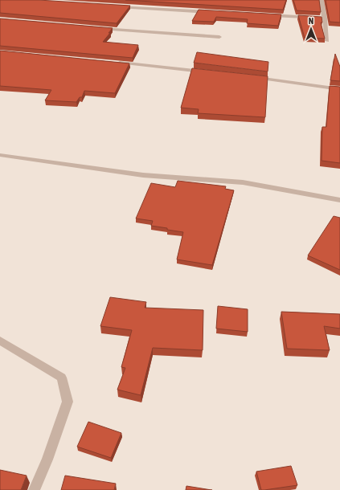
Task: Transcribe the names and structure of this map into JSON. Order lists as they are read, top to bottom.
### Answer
{
  "north": "top"
}
